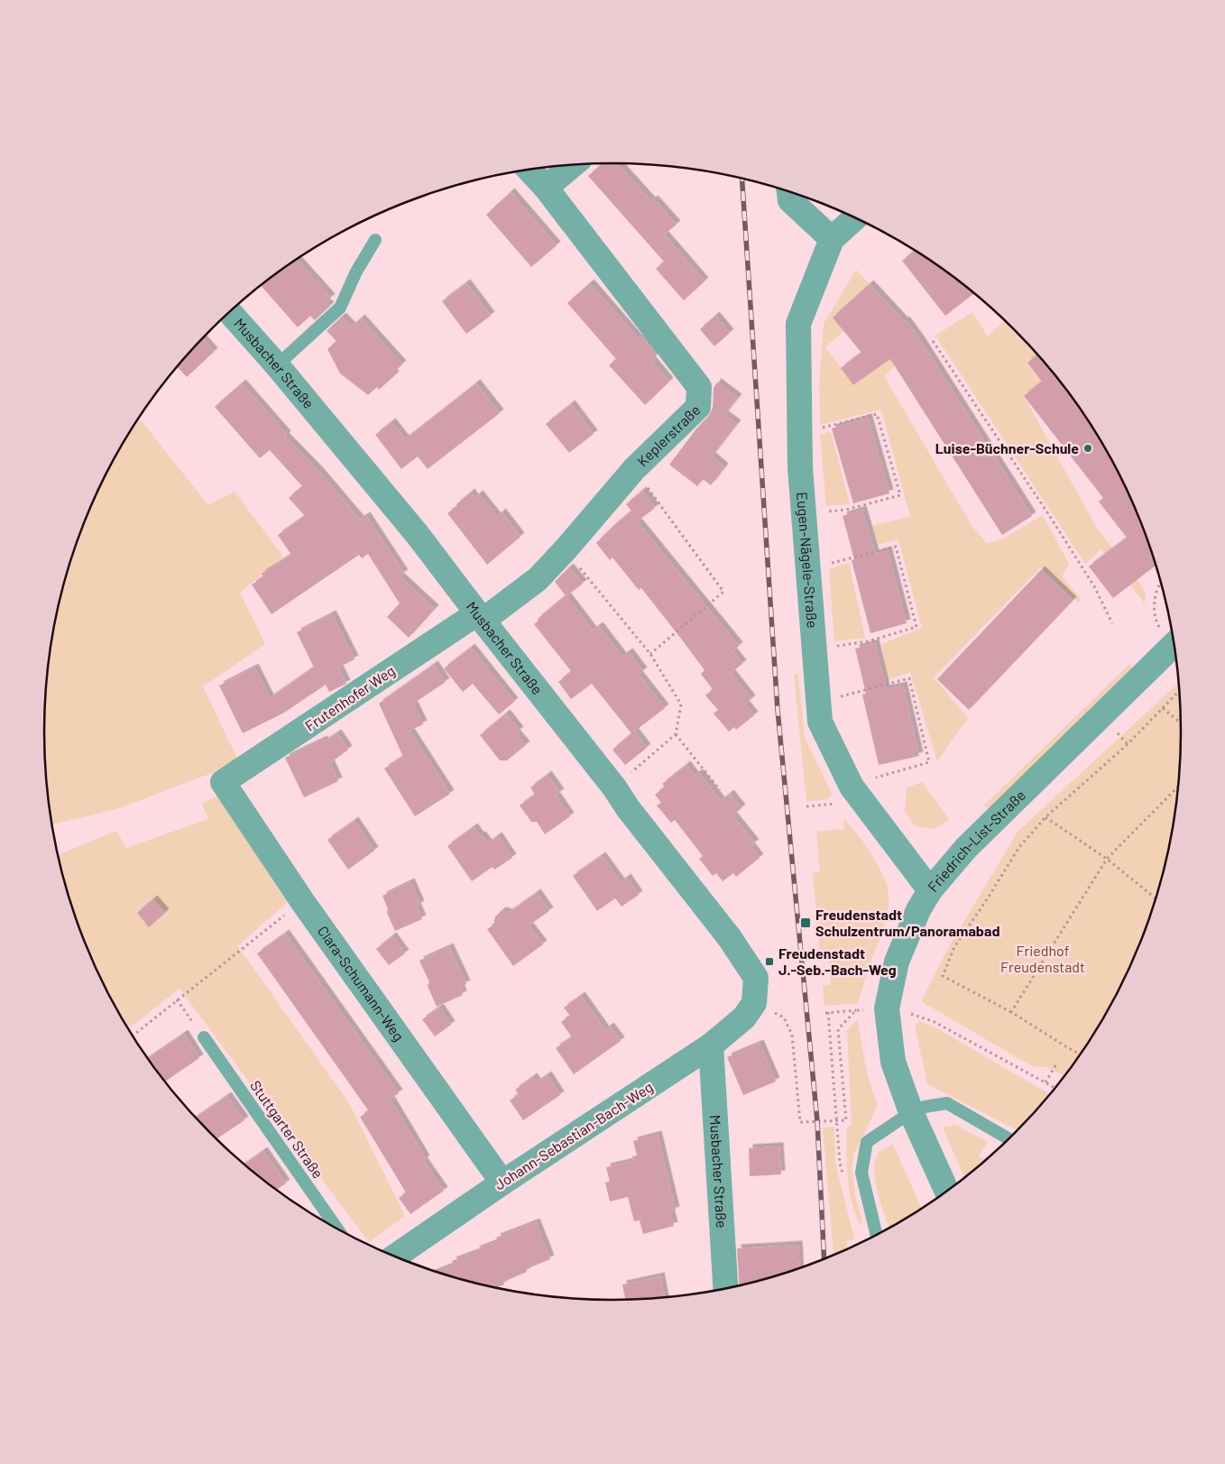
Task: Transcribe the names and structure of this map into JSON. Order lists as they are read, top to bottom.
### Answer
{
  "streets": {
    "street": [
      "Musbacher Straße",
      "Keplerstraße",
      "Eugen-Nägele-Straße",
      "Frutenhofer Weg",
      "Friedrich-List-Straße",
      "Clara-Schumann-Weg",
      "Johann-Sebastian-Bach-Weg"
    ],
    "lane": ["Stuttgarter Straße"]
  },
  "crossings": [
    ["Musbacher Straße", "Keplerstraße"],
    ["Musbacher Straße", "Frutenhofer Weg"],
    ["Musbacher Straße", "Johann-Sebastian-Bach-Weg"],
    ["Keplerstraße", "Frutenhofer Weg"],
    ["Eugen-Nägele-Straße", "Friedrich-List-Straße"],
    ["Frutenhofer Weg", "Clara-Schumann-Weg"],
    ["Clara-Schumann-Weg", "Johann-Sebastian-Bach-Weg"]
  ],
  "parks": ["Friedhof Freudenstadt"],
  "places": {
    "other": ["Luise-Büchner-Schule"],
    "transit": ["Freudenstadt Schulzentrum/Panoramabad", "Freudenstadt J.-Seb.-Bach-Weg"]
  }
}
